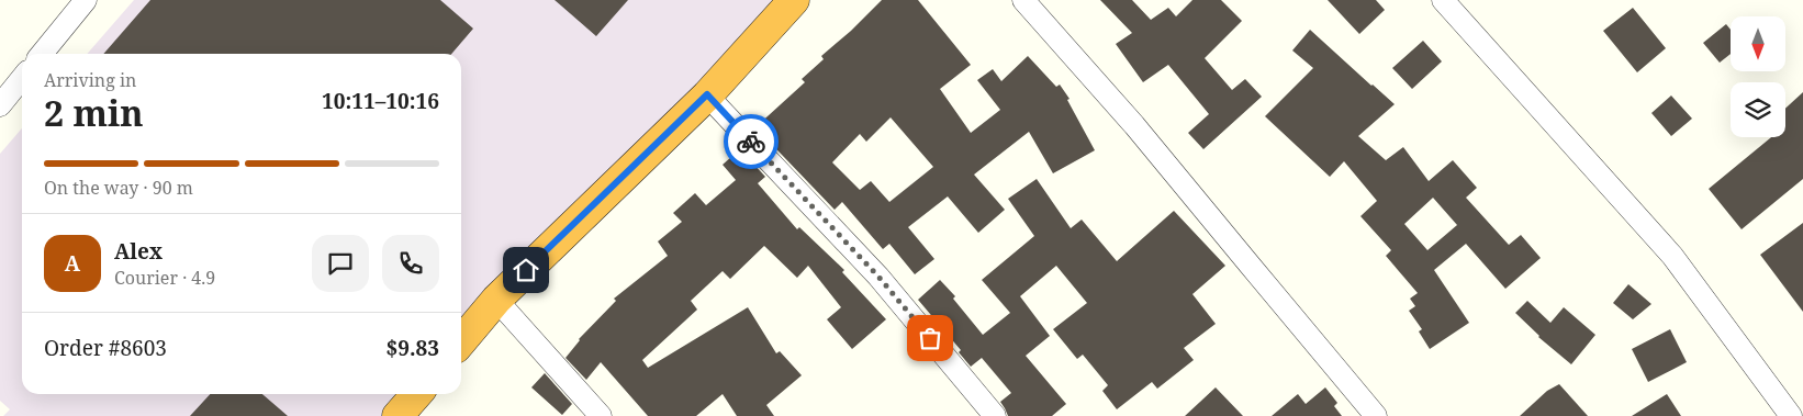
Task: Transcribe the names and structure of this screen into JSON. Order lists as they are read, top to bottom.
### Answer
{
  "north": "bottom",
  "page": {
    "heading": ["2 min", "Arriving in", "10:11–10:16"],
    "panel": [
      "Alex",
      "Courier · 4.9",
      "Order #8603",
      "$9.83"
    ],
    "bar": "On the way · 90 m",
    "round": "A"
  }
}
